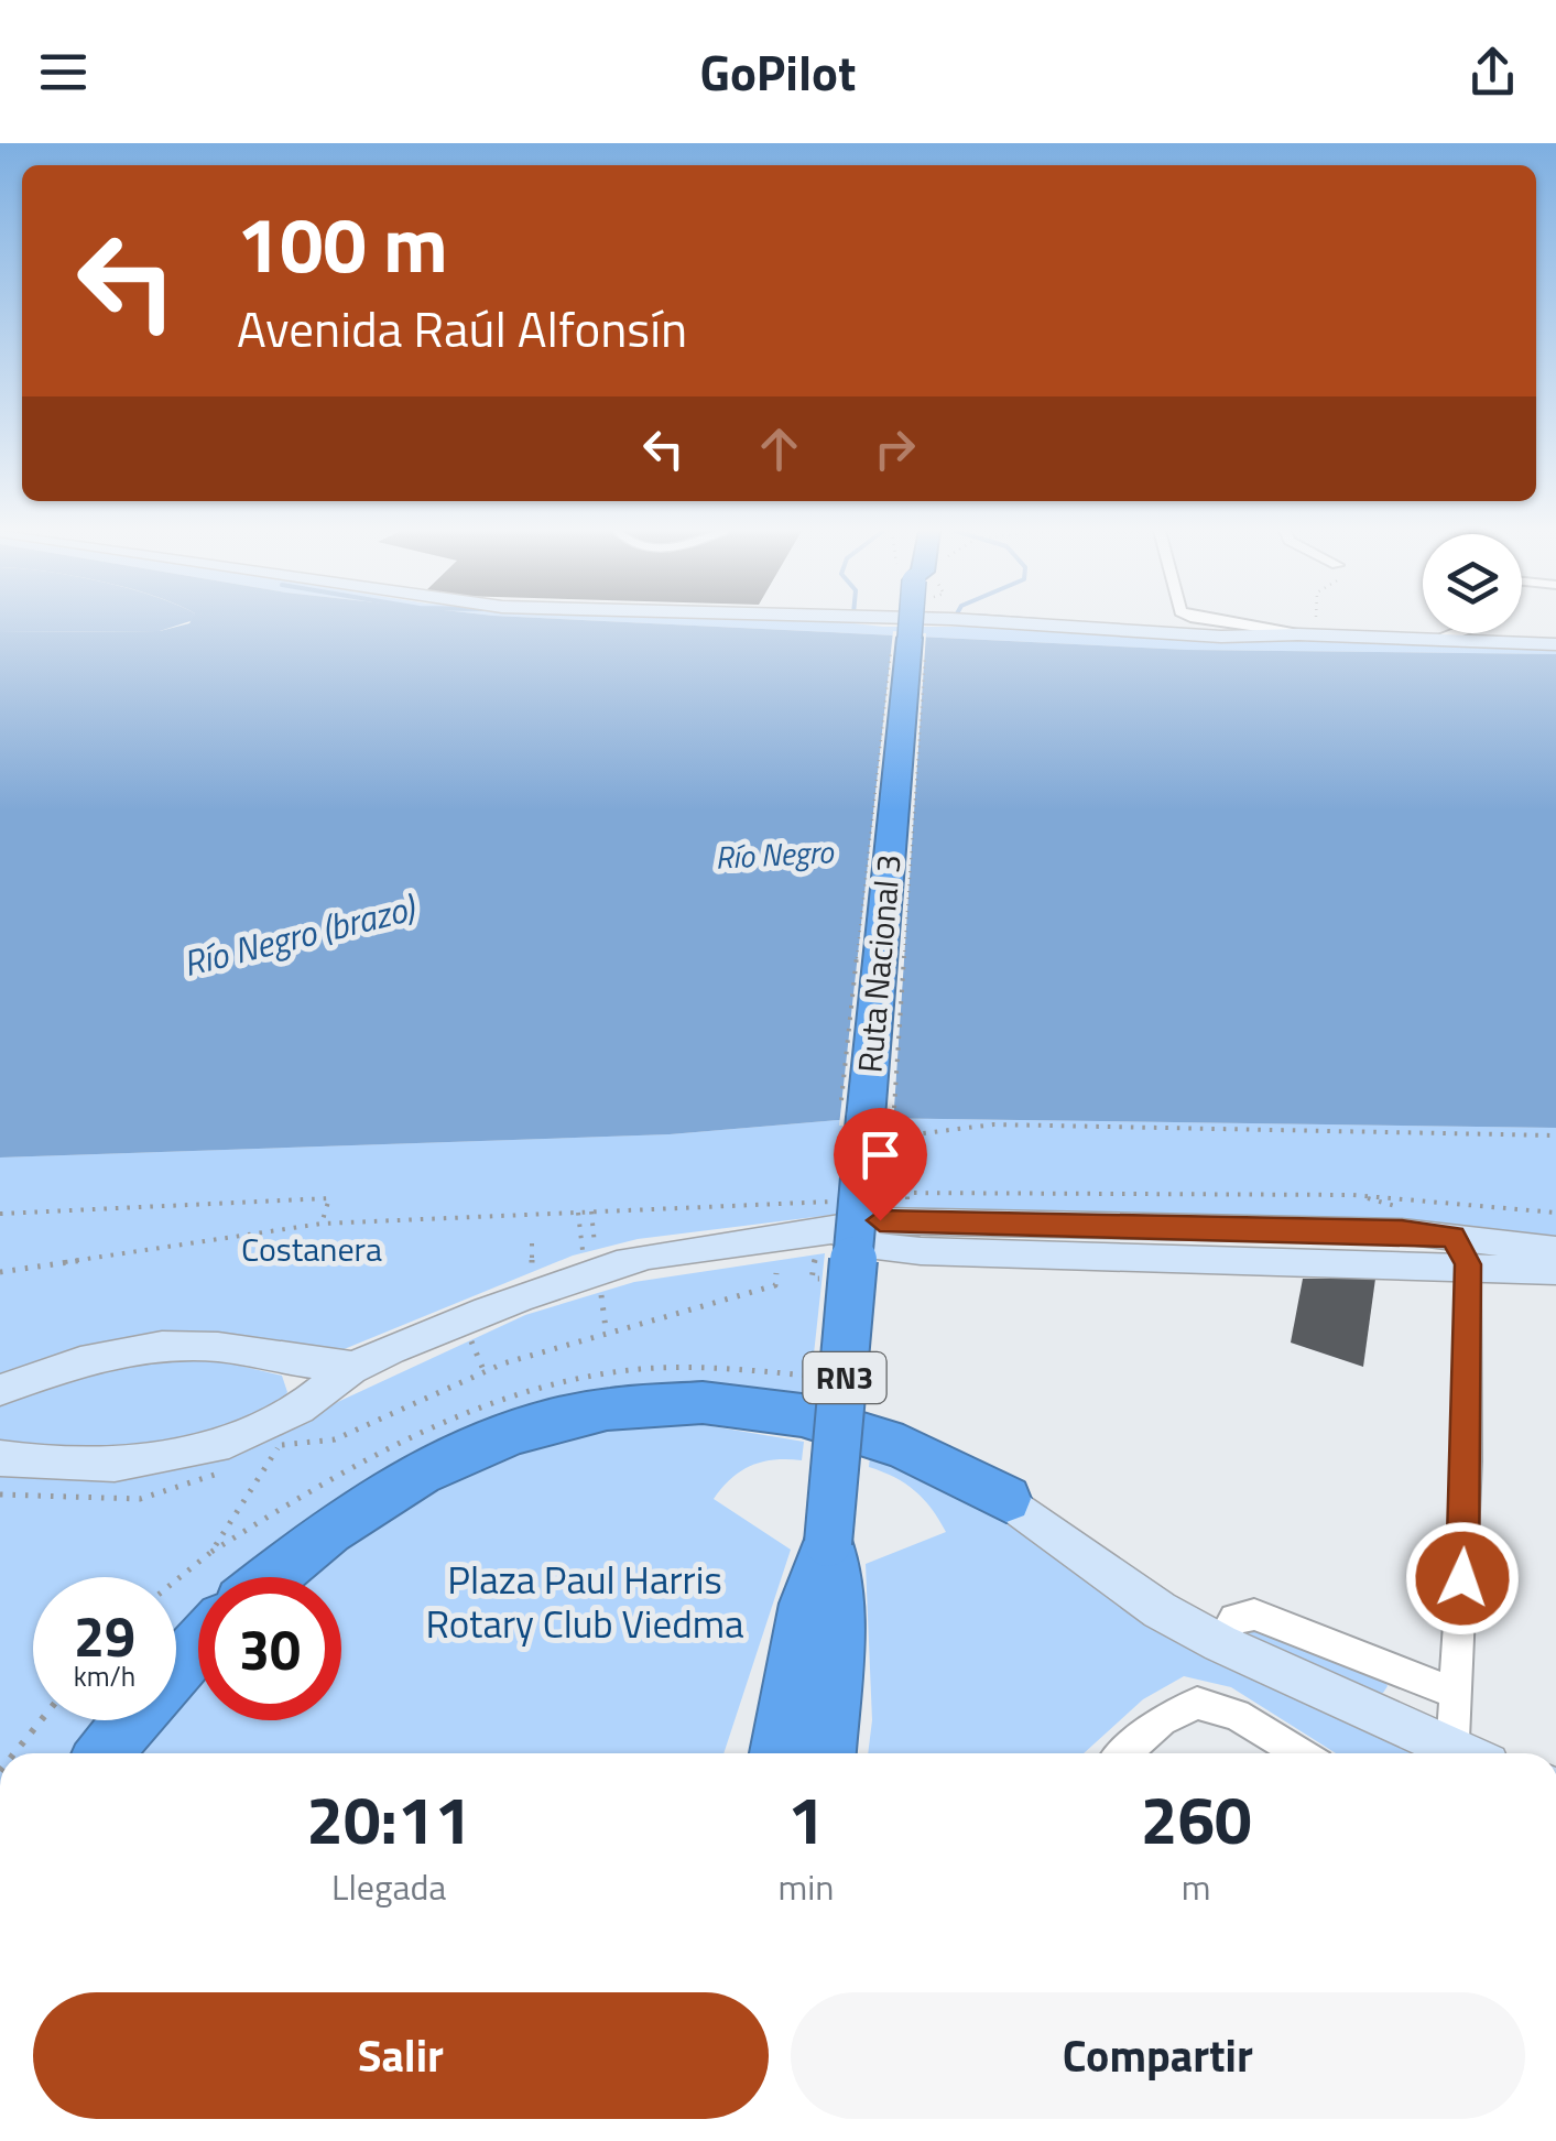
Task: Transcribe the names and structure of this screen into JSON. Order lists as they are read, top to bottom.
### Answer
{
  "streets": {
    "highway": ["Ruta Nacional 3", "RN3"]
  },
  "water": ["Río Negro", "Río Negro (brazo)"],
  "parks": ["Costanera", "Plaza Paul Harris Rotary Club Viedma"],
  "page": {
    "header": "GoPilot",
    "turn": ["100 m", "Avenida Raúl Alfonsín"],
    "speed": "29 km/h",
    "limit": "30",
    "eta": [
      "20:11",
      "Llegada",
      "1",
      "min",
      "260",
      "m"
    ],
    "buttons": ["Salir", "Compartir"]
  }
}
